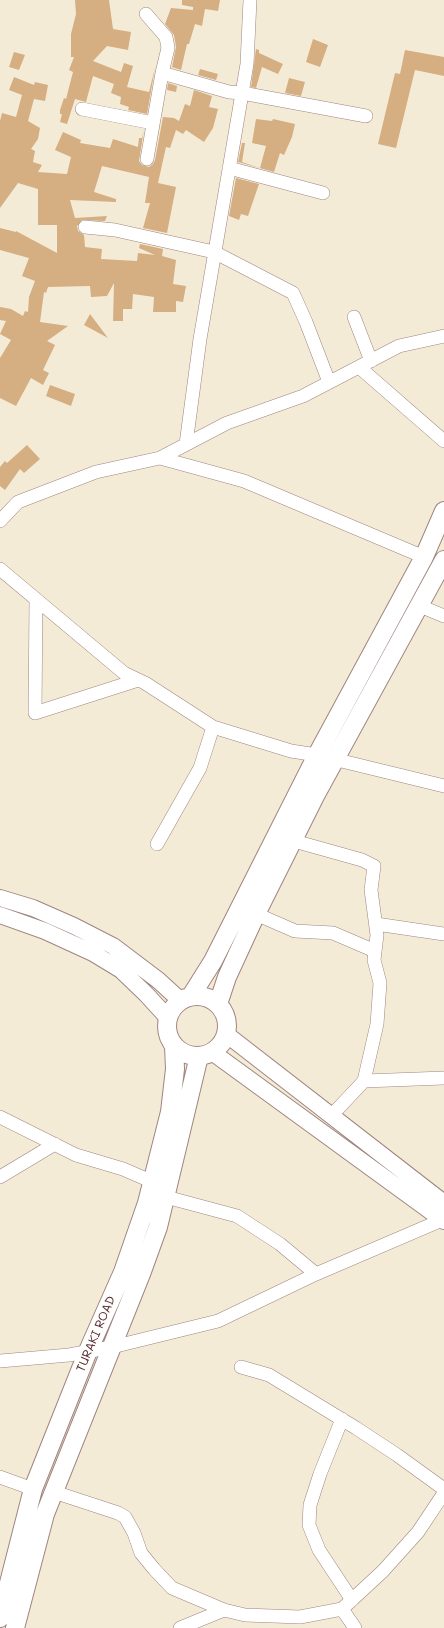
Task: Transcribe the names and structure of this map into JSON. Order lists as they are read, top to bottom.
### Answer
{
  "streets": {
    "main road": ["TURAKI ROAD"]
  }
}
